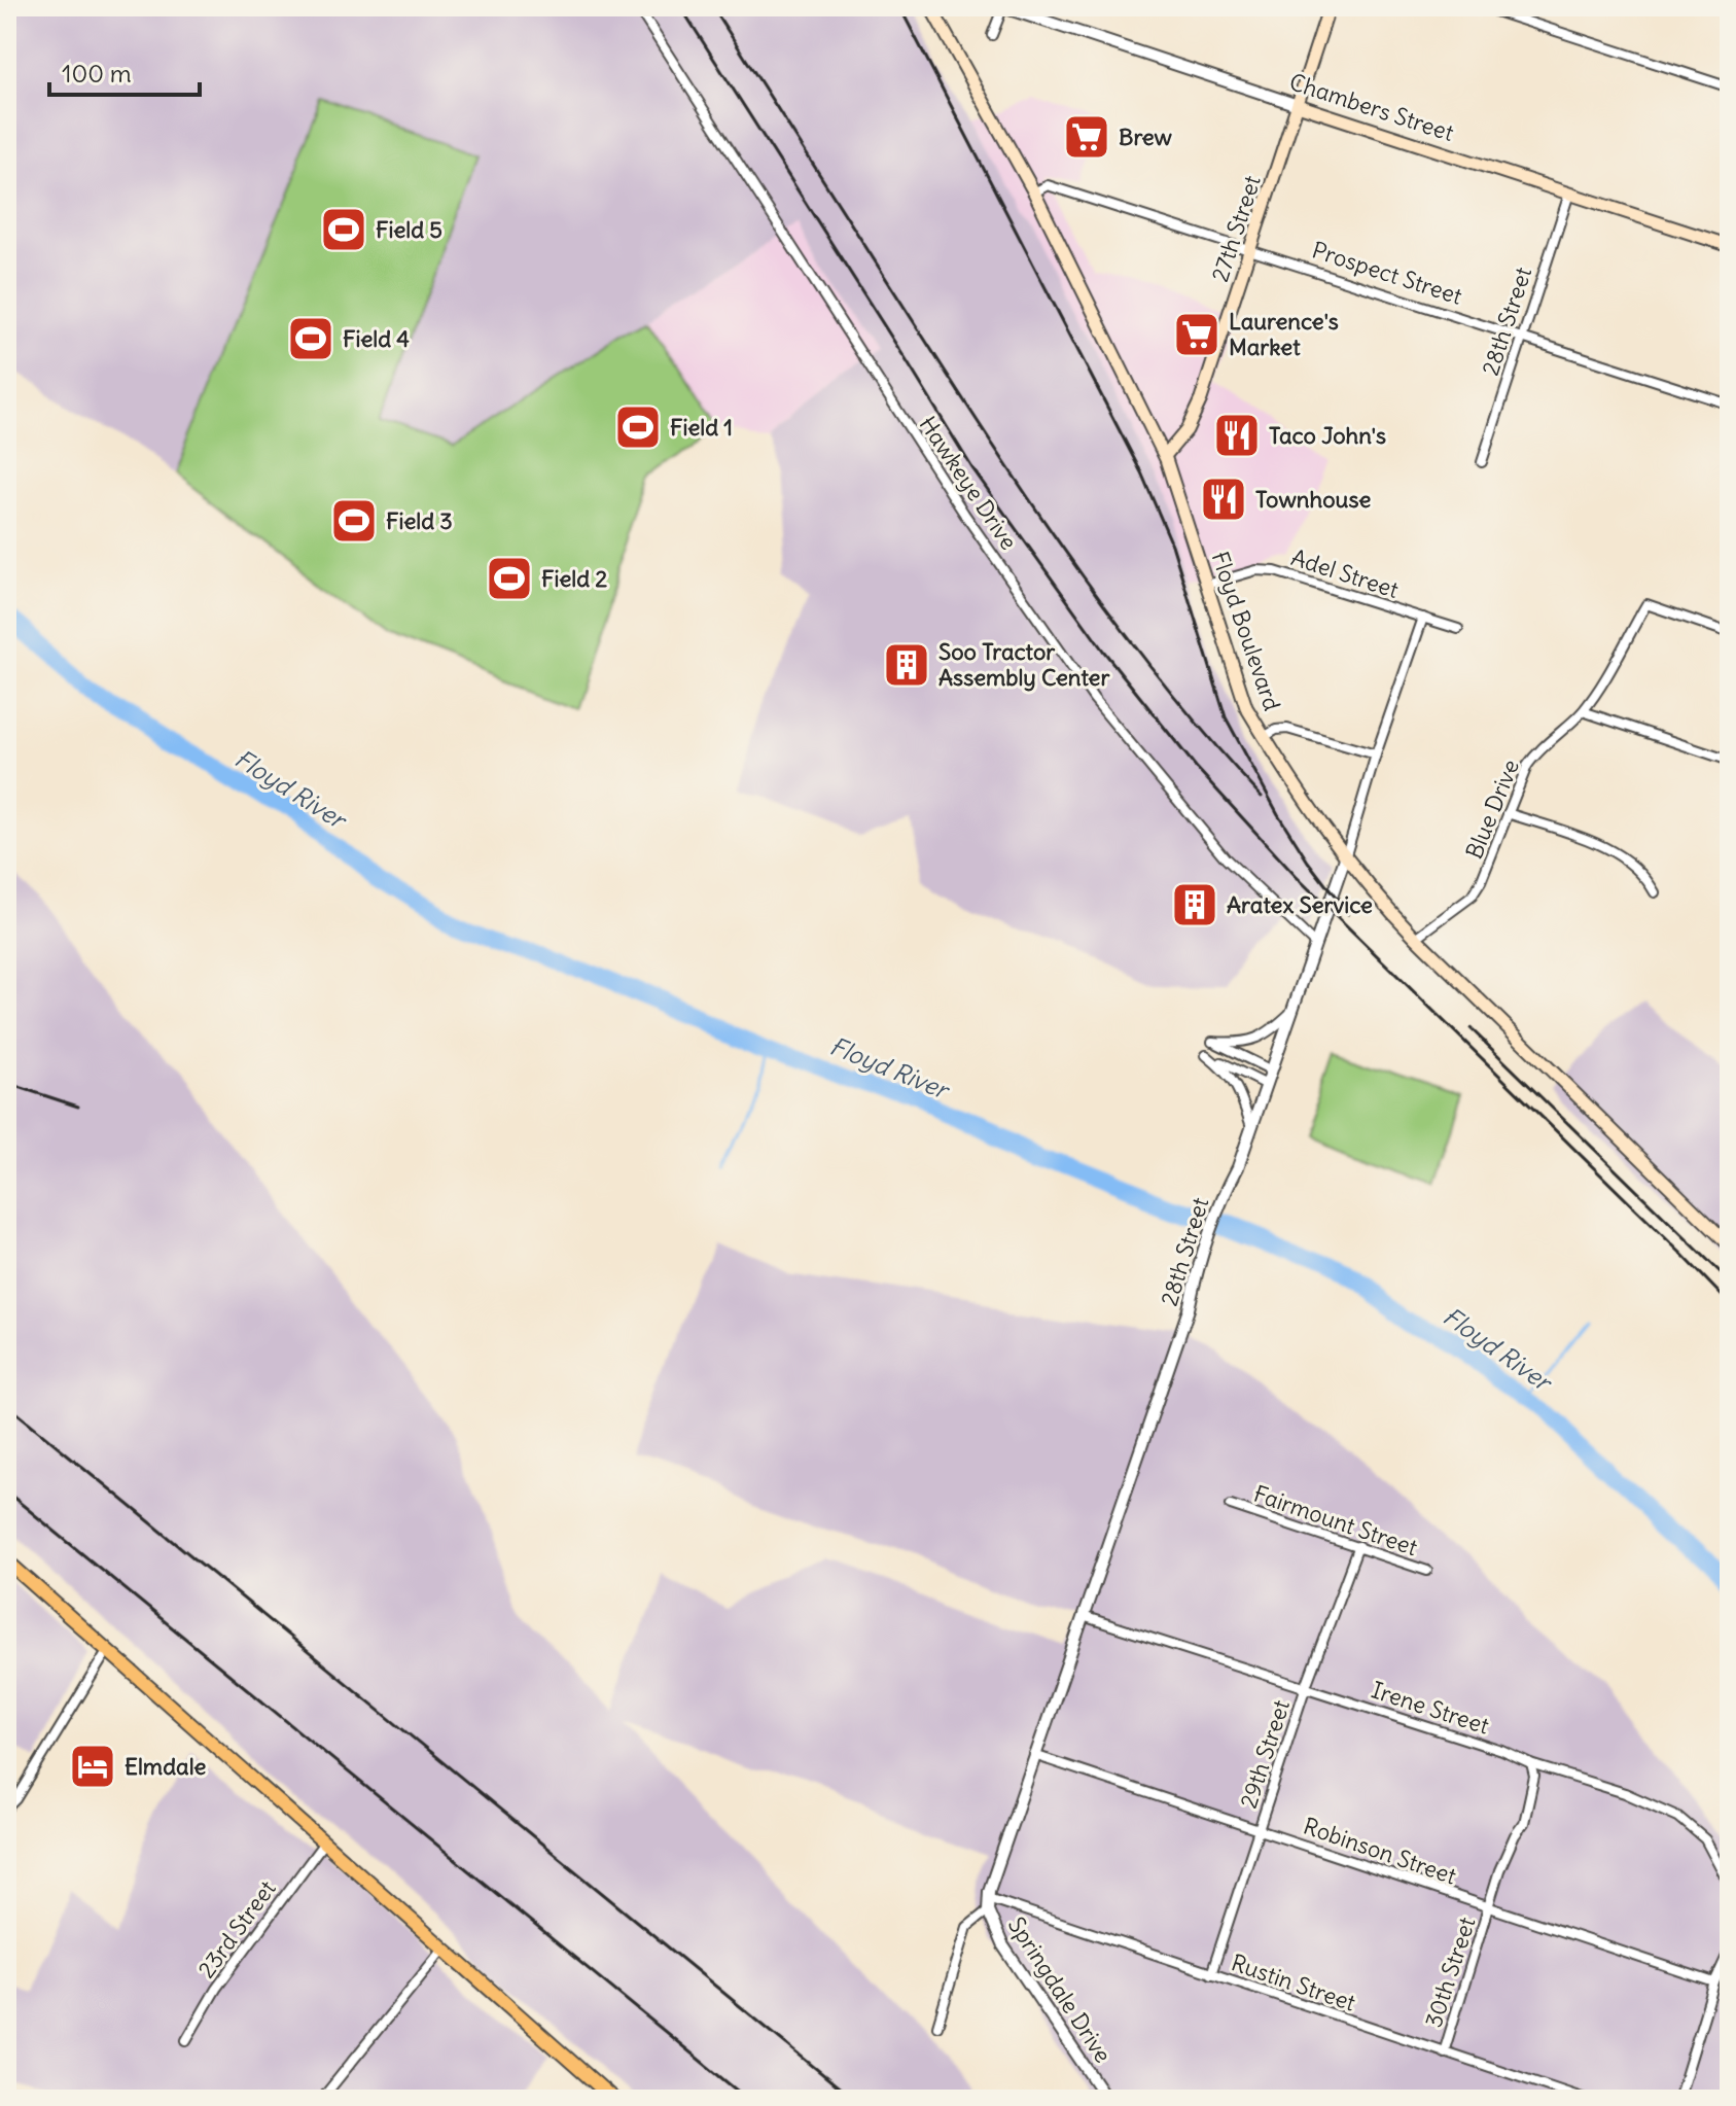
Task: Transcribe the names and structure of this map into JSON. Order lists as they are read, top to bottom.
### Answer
{
  "streets": {
    "main road": ["Chambers Street", "27th Street", "Floyd Boulevard"],
    "street": [
      "Prospect Street",
      "28th Street",
      "Hawkeye Drive",
      "Adel Street",
      "Blue Drive",
      "Fairmount Street",
      "Irene Street",
      "29th Street",
      "Robinson Street",
      "23rd Street",
      "30th Street",
      "Rustin Street",
      "Springdale Drive"
    ]
  },
  "crossings": [
    ["Chambers Street", "27th Street"],
    ["Chambers Street", "28th Street"],
    ["27th Street", "Prospect Street"],
    ["27th Street", "Floyd Boulevard"],
    ["Prospect Street", "28th Street"],
    ["Prospect Street", "Floyd Boulevard"],
    ["28th Street", "Hawkeye Drive"],
    ["28th Street", "Adel Street"],
    ["28th Street", "Floyd Boulevard"],
    ["28th Street", "Irene Street"],
    ["28th Street", "Robinson Street"],
    ["28th Street", "Rustin Street"],
    ["28th Street", "Springdale Drive"],
    ["Adel Street", "Floyd Boulevard"],
    ["Floyd Boulevard", "Blue Drive"],
    ["Fairmount Street", "29th Street"],
    ["Irene Street", "29th Street"],
    ["Irene Street", "30th Street"],
    ["29th Street", "Robinson Street"],
    ["29th Street", "Rustin Street"],
    ["Robinson Street", "30th Street"],
    ["30th Street", "Rustin Street"],
    ["Rustin Street", "Springdale Drive"]
  ],
  "water": ["Floyd River"],
  "places": {
    "supermarket": ["Brew", "Laurence's Market"],
    "sports": [
      "Field 5",
      "Field 4",
      "Field 1",
      "Field 3",
      "Field 2"
    ],
    "restaurant": ["Taco John's", "Townhouse"],
    "building": ["Soo Tractor Assembly Center", "Aratex Service"],
    "hotel": ["Elmdale"]
  },
  "scale_bar": "100 m"
}
